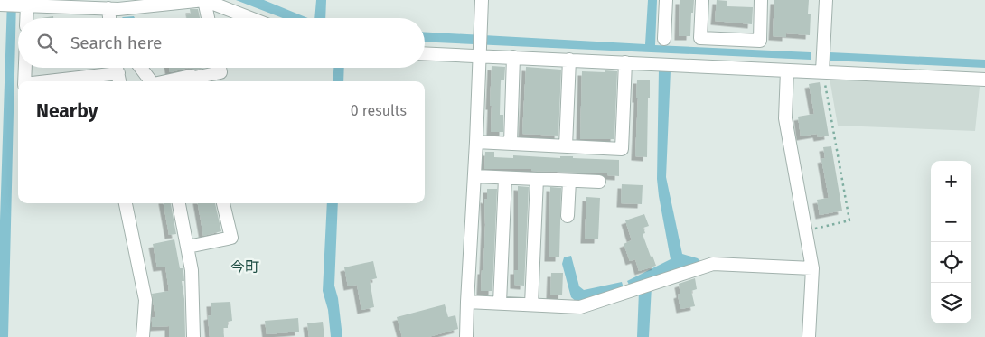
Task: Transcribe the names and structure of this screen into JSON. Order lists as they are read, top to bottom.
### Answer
{
  "districts": ["今町"],
  "page": {
    "search": "Search here",
    "heading": ["Nearby", "0 results"],
    "map_buttons": ["+", "−"]
  }
}
